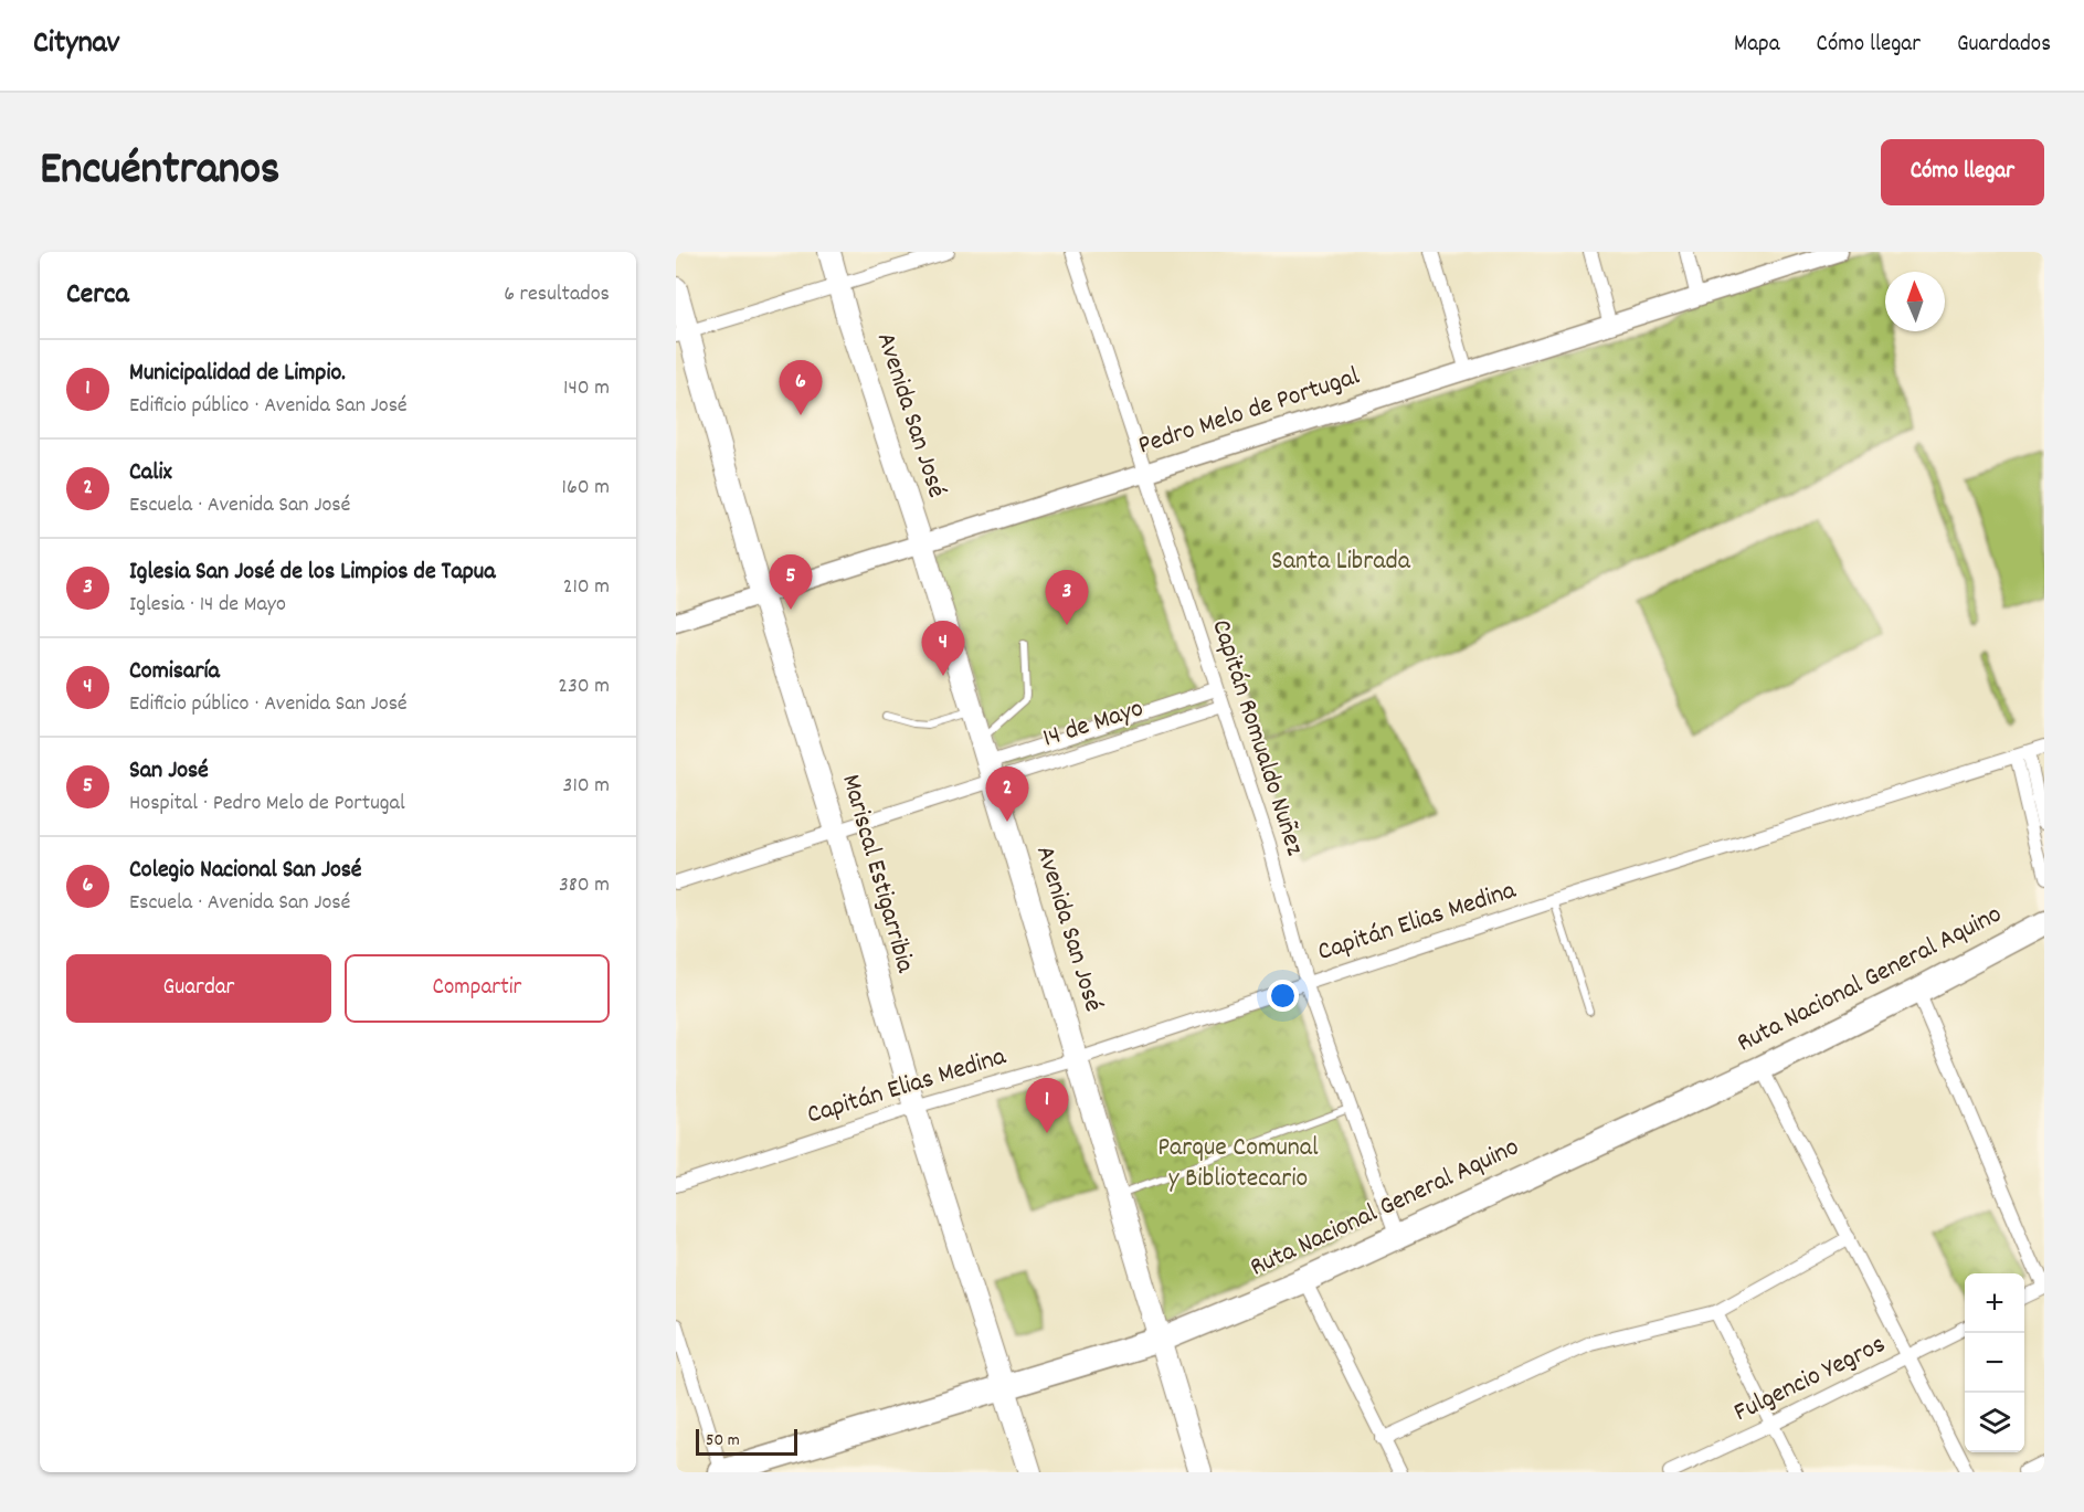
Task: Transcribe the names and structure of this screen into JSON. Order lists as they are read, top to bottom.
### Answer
{
  "streets": {
    "highway": ["Ruta Nacional General Aquino"],
    "main road": ["Avenida San José", "Mariscal Estigarribia"],
    "street": [
      "Pedro Melo de Portugal",
      "14 de Mayo",
      "Capitán Romualdo Nuñez",
      "Capitán Elias Medina",
      "Fulgencio Yegros"
    ]
  },
  "crossings": [
    ["Pedro Melo de Portugal", "Avenida San José"],
    ["Pedro Melo de Portugal", "Capitán Romualdo Nuñez"],
    ["Pedro Melo de Portugal", "Mariscal Estigarribia"],
    ["Avenida San José", "14 de Mayo"],
    ["Avenida San José", "Capitán Elias Medina"],
    ["Avenida San José", "Ruta Nacional General Aquino"],
    ["14 de Mayo", "Capitán Romualdo Nuñez"],
    ["14 de Mayo", "Mariscal Estigarribia"],
    ["Capitán Romualdo Nuñez", "Capitán Elias Medina"],
    ["Capitán Romualdo Nuñez", "Ruta Nacional General Aquino"],
    ["Mariscal Estigarribia", "Capitán Elias Medina"],
    ["Mariscal Estigarribia", "Ruta Nacional General Aquino"]
  ],
  "parks": ["Santa Librada", "Parque Comunal y Bibliotecario"],
  "scale_bar": "50 m",
  "north": "top",
  "page": {
    "header": "Citynav",
    "nav": ["Mapa", "Cómo llegar", "Guardados"],
    "title": "Encuéntranos",
    "buttons": [
      "Cómo llegar",
      ["Guardar", "Compartir"]
    ],
    "heading": ["Cerca", "6 resultados"],
    "list": [
      {
        "mark": "1",
        "name": "Municipalidad de Limpio.",
        "note": "Edificio público · Avenida San José",
        "value": "140 m"
      },
      {
        "mark": "2",
        "name": "Calix",
        "note": "Escuela · Avenida San José",
        "value": "160 m"
      },
      {
        "mark": "3",
        "name": "Iglesia San José de los Limpios de Tapua",
        "note": "Iglesia · 14 de Mayo",
        "value": "210 m"
      },
      {
        "mark": "4",
        "name": "Comisaría",
        "note": "Edificio público · Avenida San José",
        "value": "230 m"
      },
      {
        "mark": "5",
        "name": "San José",
        "note": "Hospital · Pedro Melo de Portugal",
        "value": "310 m"
      },
      {
        "mark": "6",
        "name": "Colegio Nacional San José",
        "note": "Escuela · Avenida San José",
        "value": "380 m"
      }
    ],
    "pins": [
      "6",
      "5",
      "3",
      "4",
      "2",
      "1"
    ],
    "map_buttons": ["+", "−"],
    "scale": "50 m"
  }
}
